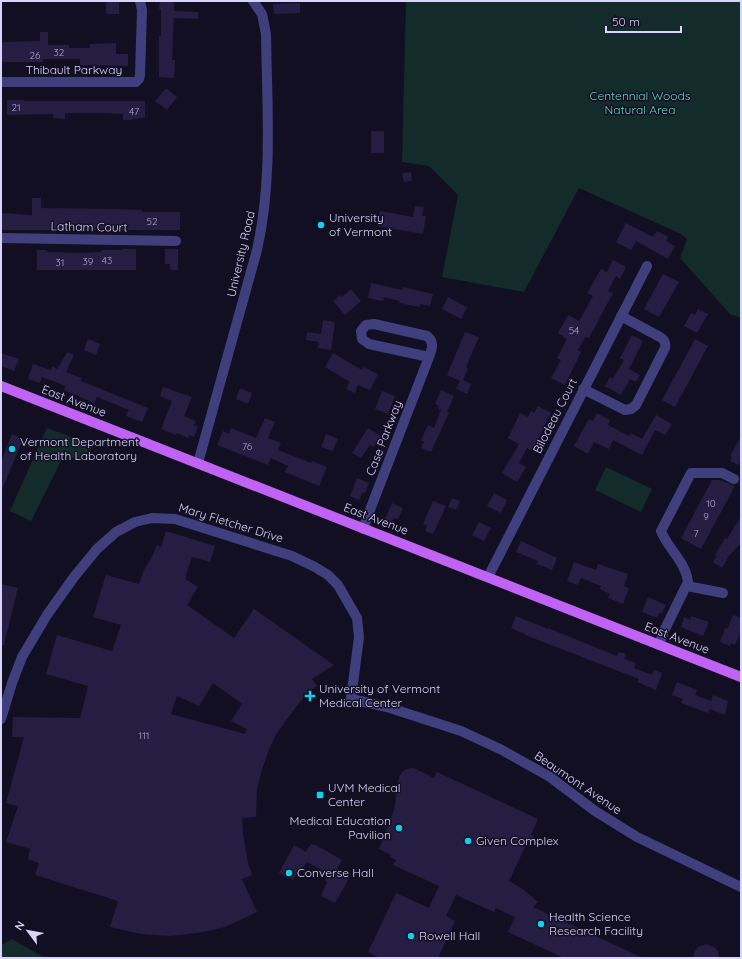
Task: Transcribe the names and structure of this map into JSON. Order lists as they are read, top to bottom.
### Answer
{
  "streets": {
    "main road": ["East Avenue"],
    "street": [
      "Thibault Parkway",
      "Latham Court",
      "University Road",
      "Bilodeau Court",
      "Case Parkway",
      "Mary Fletcher Drive",
      "Beaumont Avenue"
    ]
  },
  "crossings": [
    ["University Road", "East Avenue"],
    ["East Avenue", "Bilodeau Court"],
    ["East Avenue", "Case Parkway"],
    ["Mary Fletcher Drive", "Beaumont Avenue"]
  ],
  "parks": ["Centennial Woods Natural Area"],
  "places": {
    "other": [
      "University of Vermont",
      "Vermont Department of Health Laboratory",
      "Medical Education Pavilion",
      "Given Complex",
      "Converse Hall",
      "Health Science Research Facility",
      "Rowell Hall"
    ],
    "health": ["University of Vermont Medical Center"],
    "transit": ["UVM Medical Center"]
  },
  "house_numbers": [
    "32",
    "26",
    "21",
    "47",
    "52",
    "43",
    "39",
    "31",
    "54",
    "76",
    "10",
    "9",
    "7",
    "111"
  ],
  "scale_bar": "50 m",
  "north": "top left"
}
